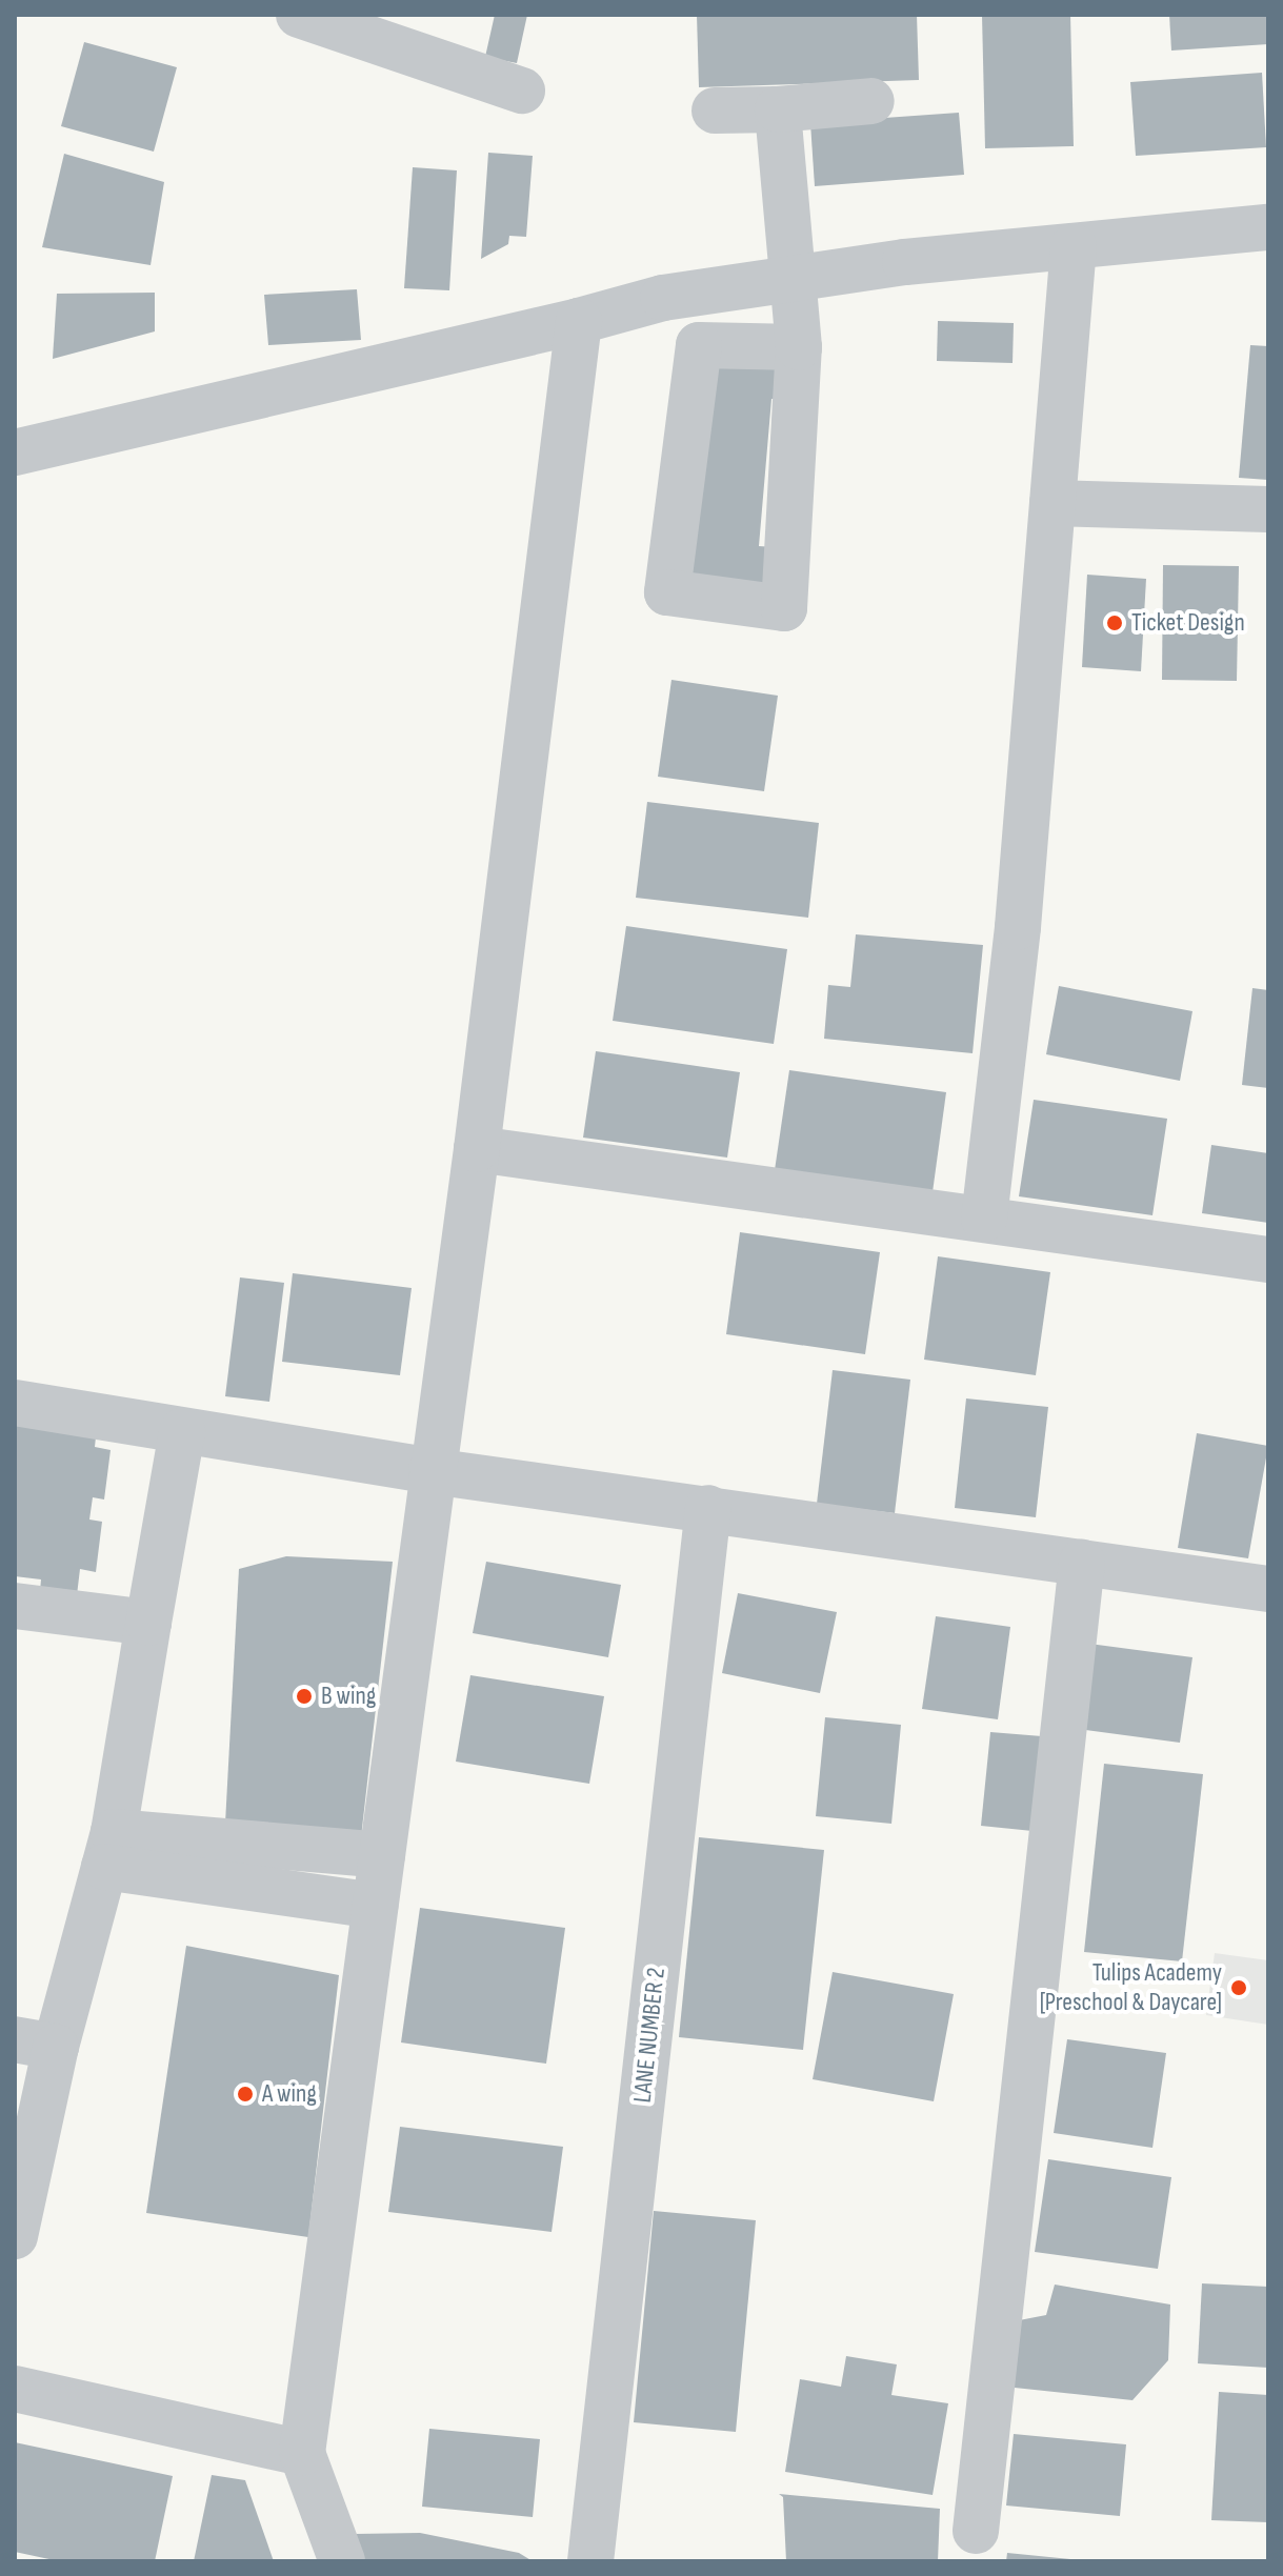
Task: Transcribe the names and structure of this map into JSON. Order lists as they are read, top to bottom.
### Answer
{
  "streets": {
    "street": ["LANE NUMBER 2"]
  },
  "places": [
    "Ticket Design",
    "B wing",
    "Tulips Academy [Preschool & Daycare]",
    "A wing"
  ]
}
